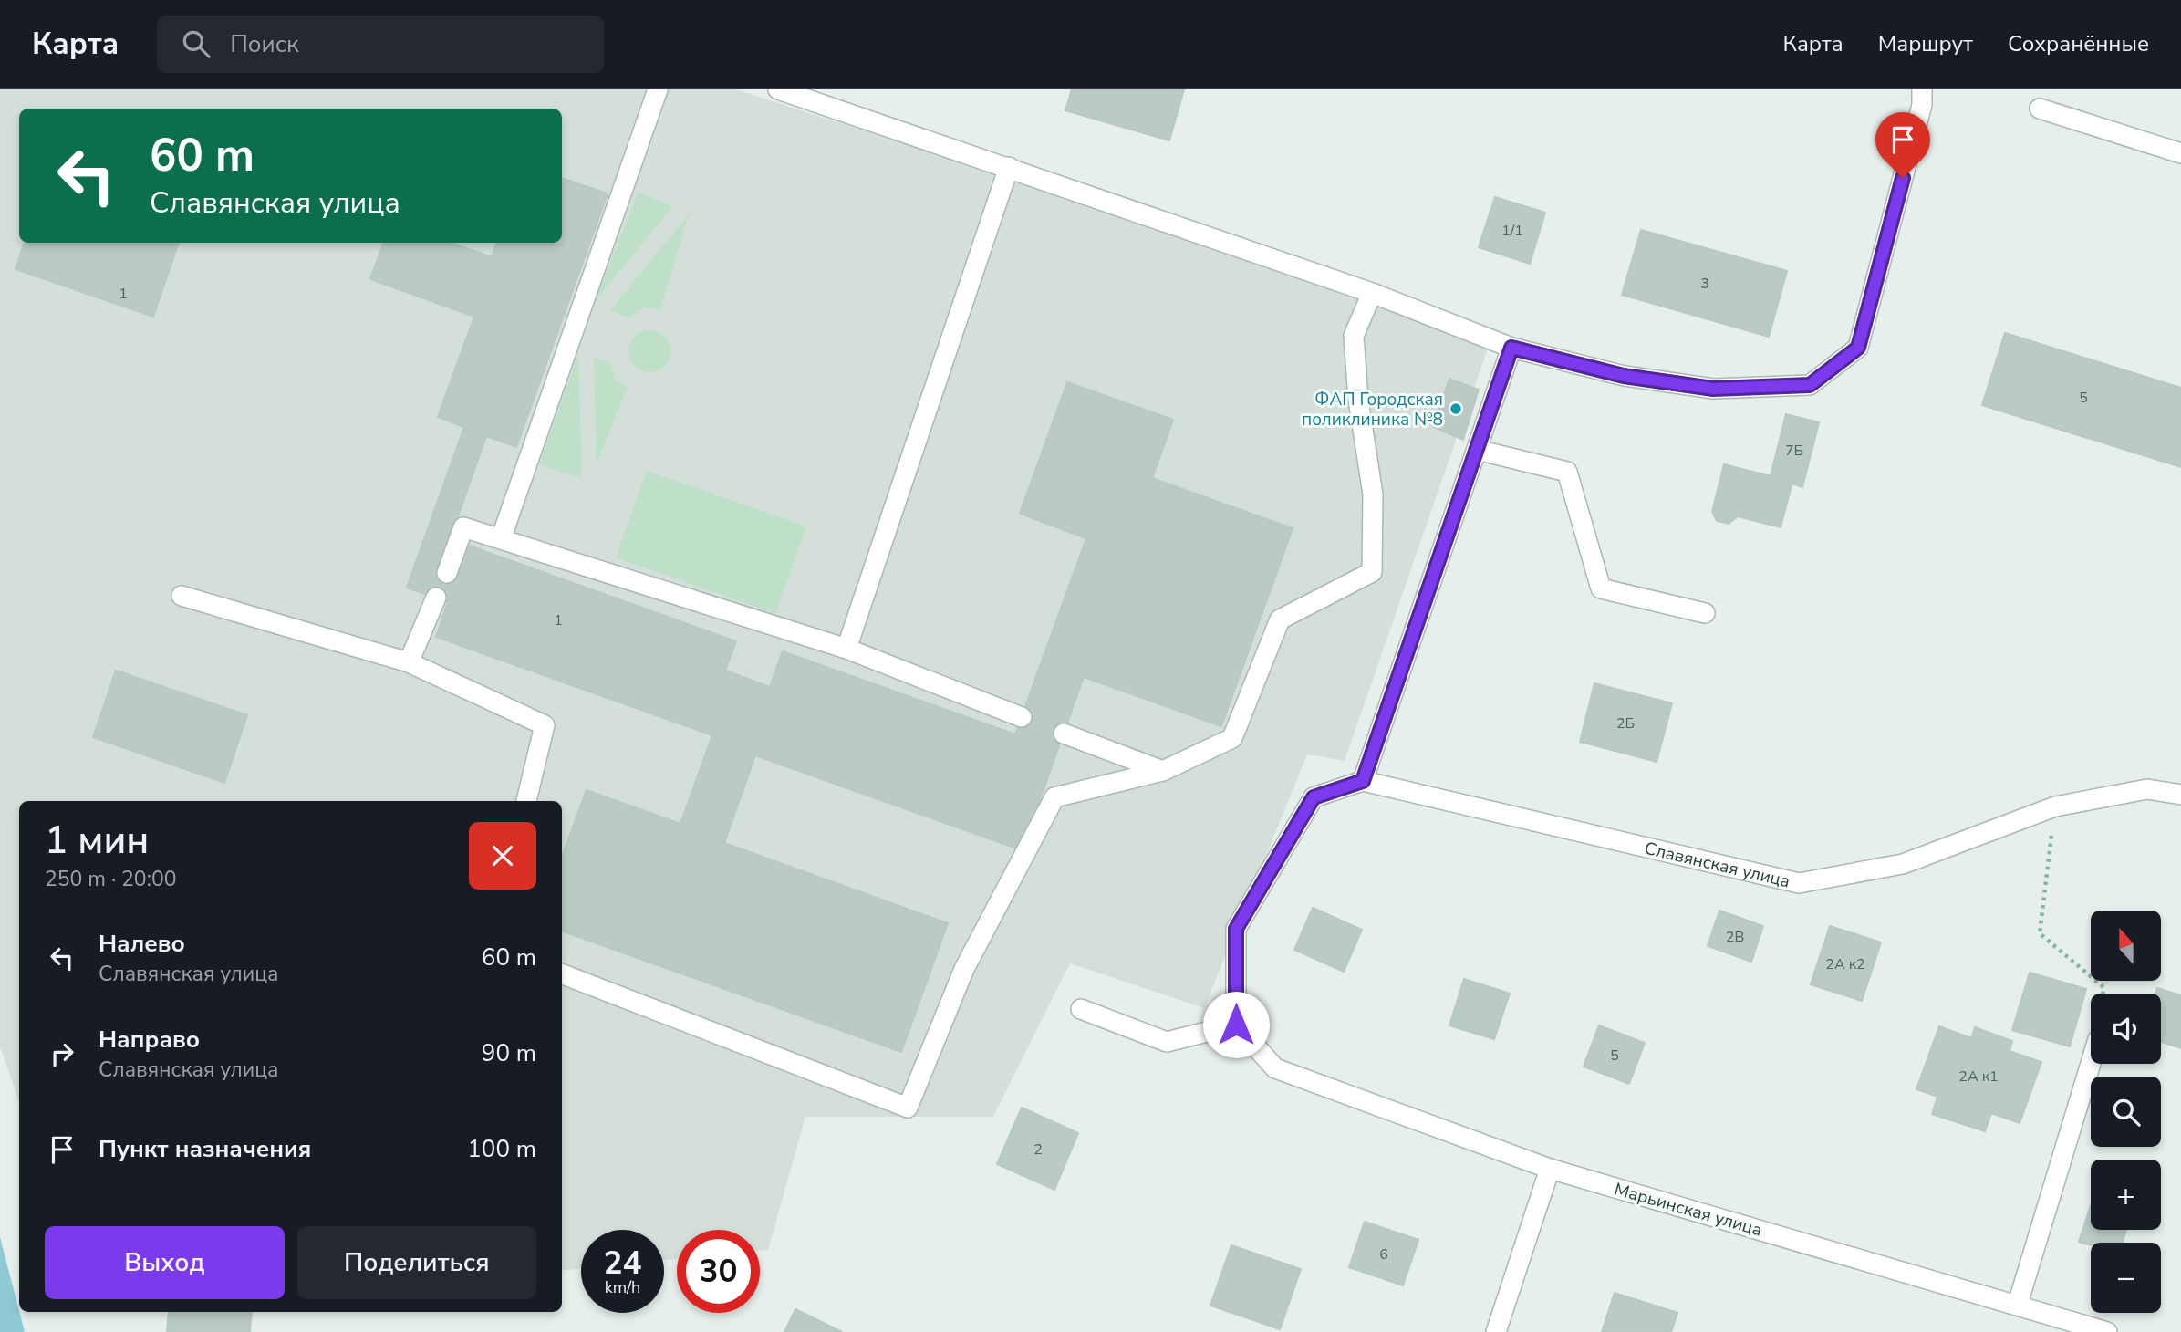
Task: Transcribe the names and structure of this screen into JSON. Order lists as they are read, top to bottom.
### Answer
{
  "streets": {
    "street": ["Славянская улица", "Марьинская улица"]
  },
  "places": ["ФАП Городская поликлиника №8"],
  "house_numbers": [
    "1/1",
    "3",
    "1",
    "5",
    "7Б",
    "1",
    "2Б",
    "2В",
    "2А к2",
    "5",
    "2А к1",
    "2",
    "6"
  ],
  "north": "top",
  "page": {
    "header": "Карта",
    "search": "Поиск",
    "nav": ["Карта", "Маршрут", "Сохранённые"],
    "turn": ["60 m", "Славянская улица"],
    "heading": ["1 мин", "250 m · 20:00"],
    "list": [
      {
        "name": "Налево",
        "note": "Славянская улица",
        "value": "60 m"
      },
      {
        "name": "Направо",
        "note": "Славянская улица",
        "value": "90 m"
      },
      {
        "name": "Пункт назначения",
        "value": "100 m"
      }
    ],
    "map_buttons": ["+", "−"],
    "buttons": ["Выход", "Поделиться"],
    "speed": "24 km/h",
    "limit": "30"
  }
}
